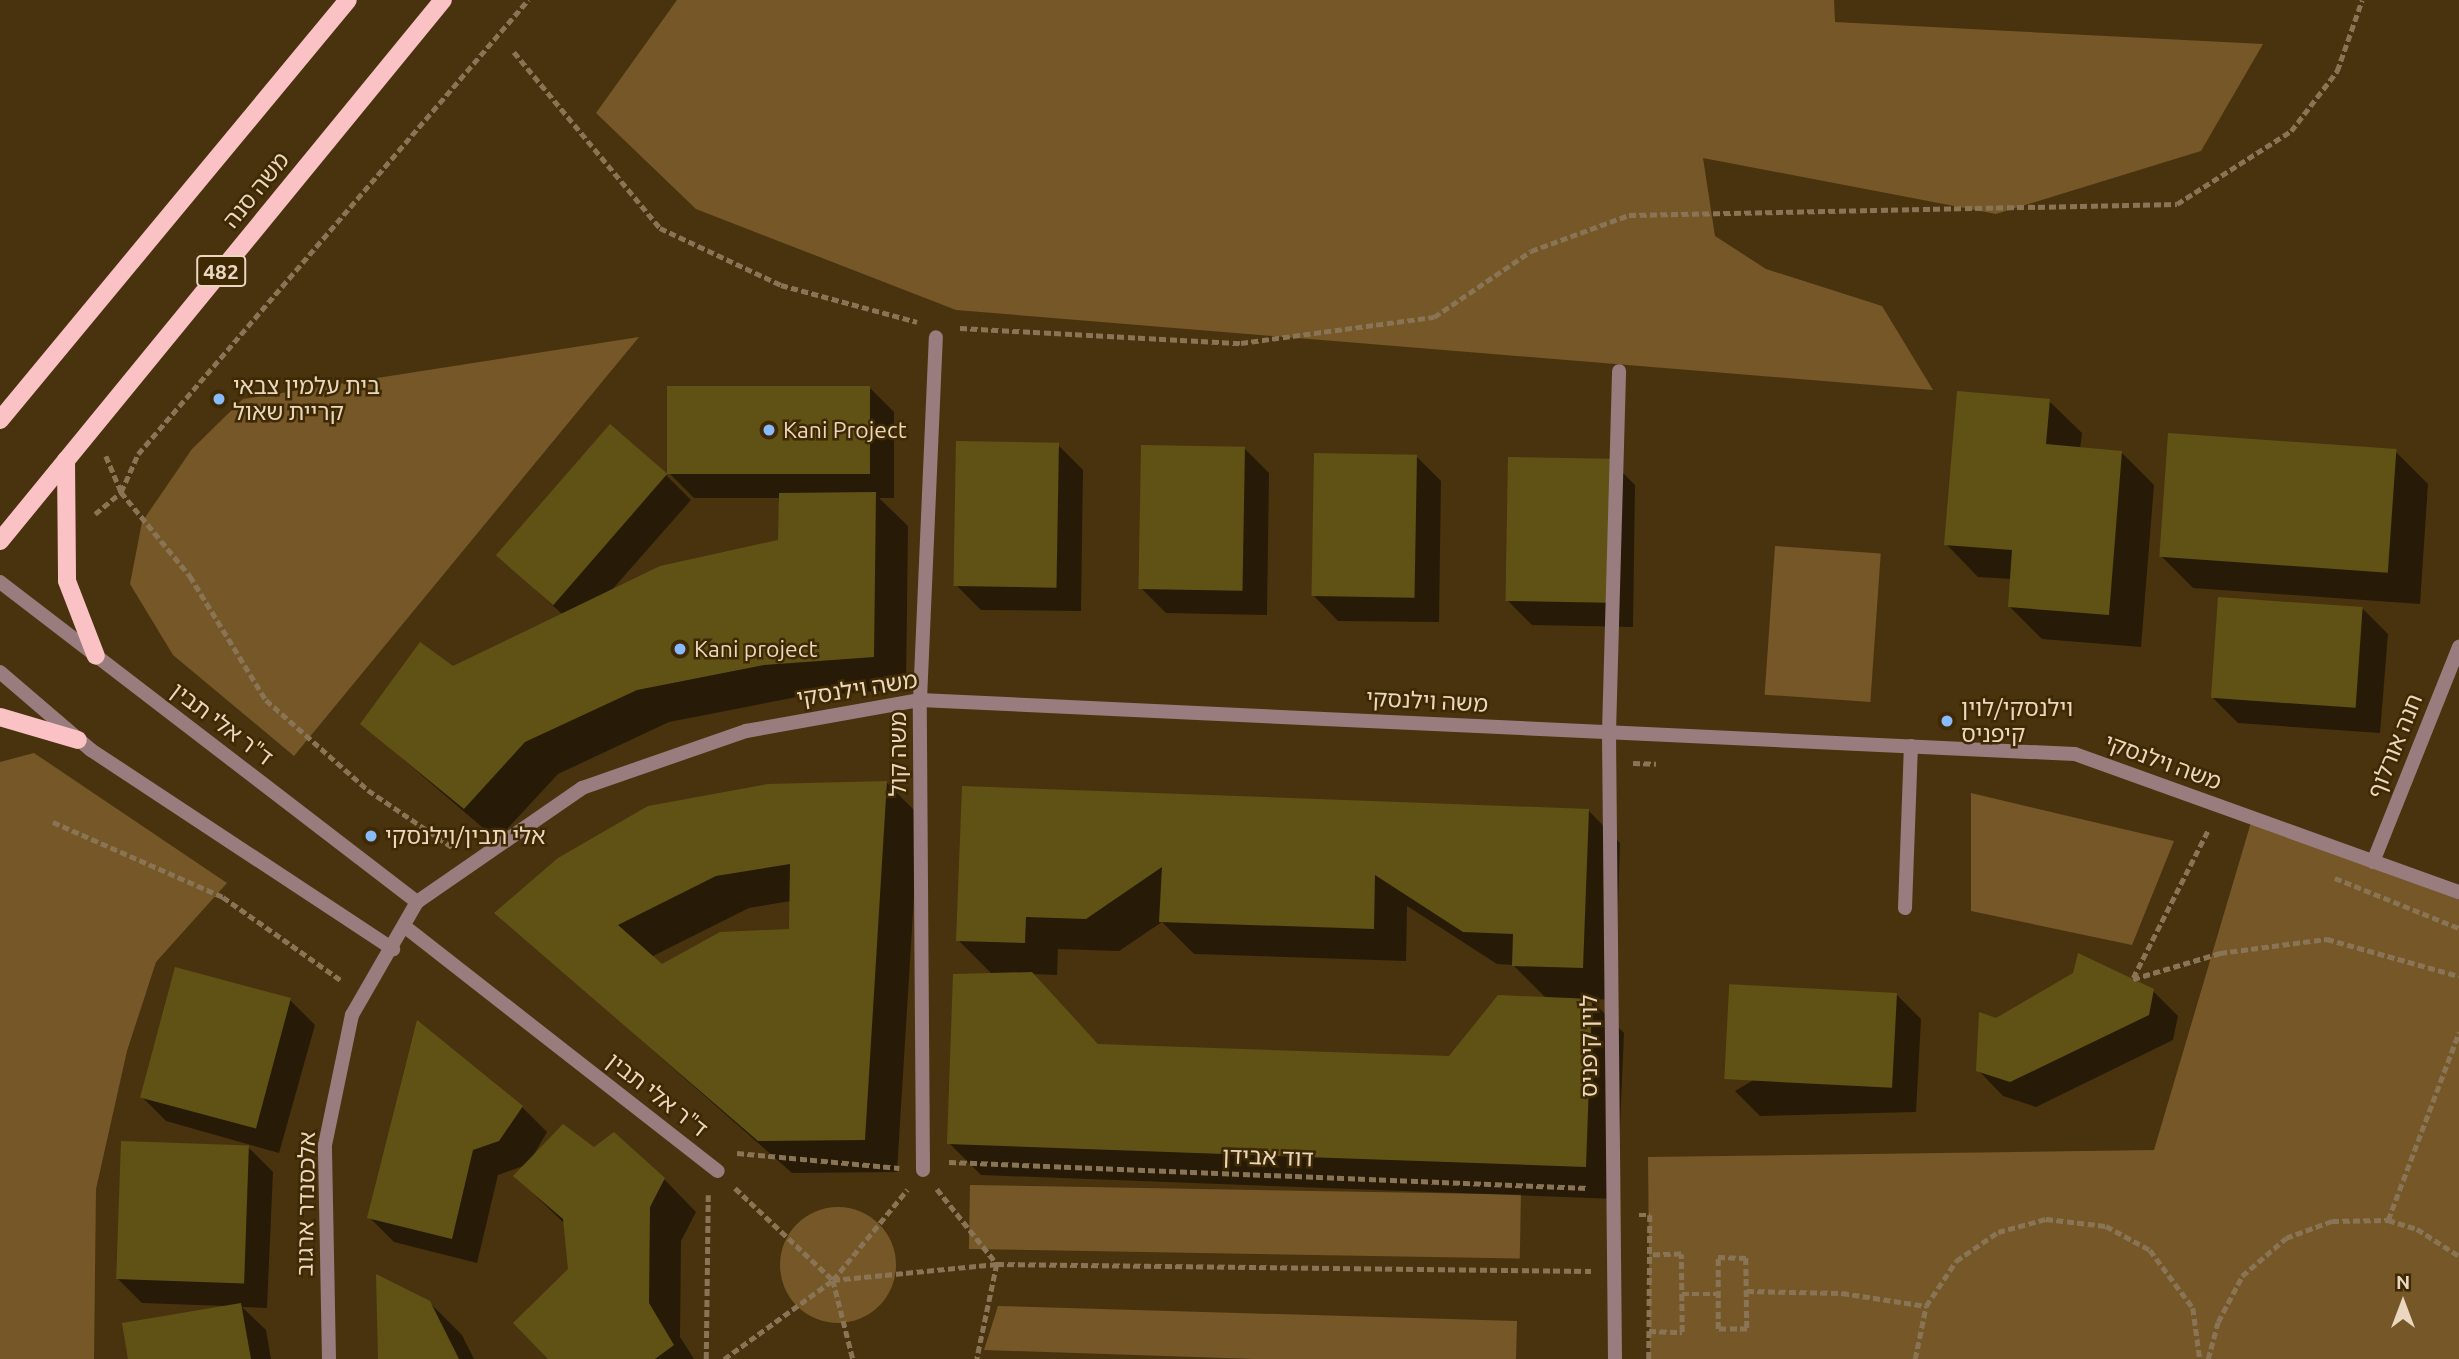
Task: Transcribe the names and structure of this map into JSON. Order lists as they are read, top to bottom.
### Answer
{
  "streets": {
    "main road": ["משה סנה", "482"],
    "street": [
      "משה וילנסקי",
      "ד\"ר אלי תבין",
      "חנה אורלוף",
      "משה קול",
      "לוין קיפניס",
      "אלכסנדר ארגוב"
    ],
    "path": ["דוד אבידן"]
  },
  "crossings": [
    ["משה וילנסקי", "ד\"ר אלי תבין"],
    ["משה וילנסקי", "חנה אורלוף"],
    ["משה וילנסקי", "משה קול"],
    ["משה וילנסקי", "לוין קיפניס"],
    ["משה וילנסקי", "אלכסנדר ארגוב"],
    ["ד\"ר אלי תבין", "דוד אבידן"],
    ["ד\"ר אלי תבין", "אלכסנדר ארגוב"],
    ["משה קול", "דוד אבידן"],
    ["לוין קיפניס", "דוד אבידן"]
  ],
  "places": [
    "בית עלמין צבאי קריית שאול",
    "Kani Project",
    "Kani project",
    "וילנסקי/לוין קיפניס",
    "אלי תבין/וילנסקי"
  ],
  "north": "top"
}
